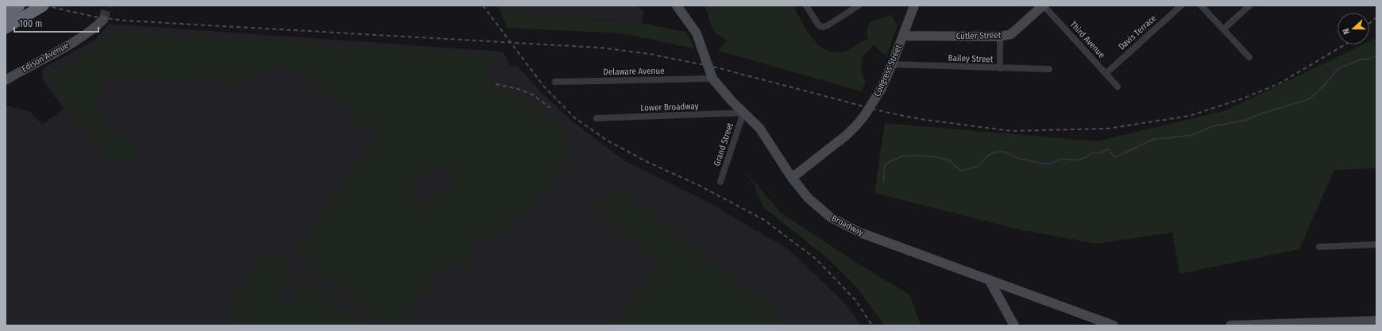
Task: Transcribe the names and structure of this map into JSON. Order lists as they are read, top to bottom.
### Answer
{
  "streets": {
    "street": [
      "Davis Terrace",
      "Cutler Street",
      "Third Avenue",
      "Edison Avenue",
      "Bailey Street",
      "Congress Street",
      "Delaware Avenue",
      "Lower Broadway",
      "Grand Street",
      "Broadway"
    ]
  },
  "crossings": [
    ["Davis Terrace", "Third Avenue"],
    ["Cutler Street", "Third Avenue"],
    ["Cutler Street", "Congress Street"],
    ["Bailey Street", "Congress Street"],
    ["Congress Street", "Broadway"],
    ["Delaware Avenue", "Broadway"],
    ["Lower Broadway", "Grand Street"],
    ["Lower Broadway", "Broadway"],
    ["Grand Street", "Broadway"]
  ],
  "scale_bar": "100 m",
  "north": "left"
}
